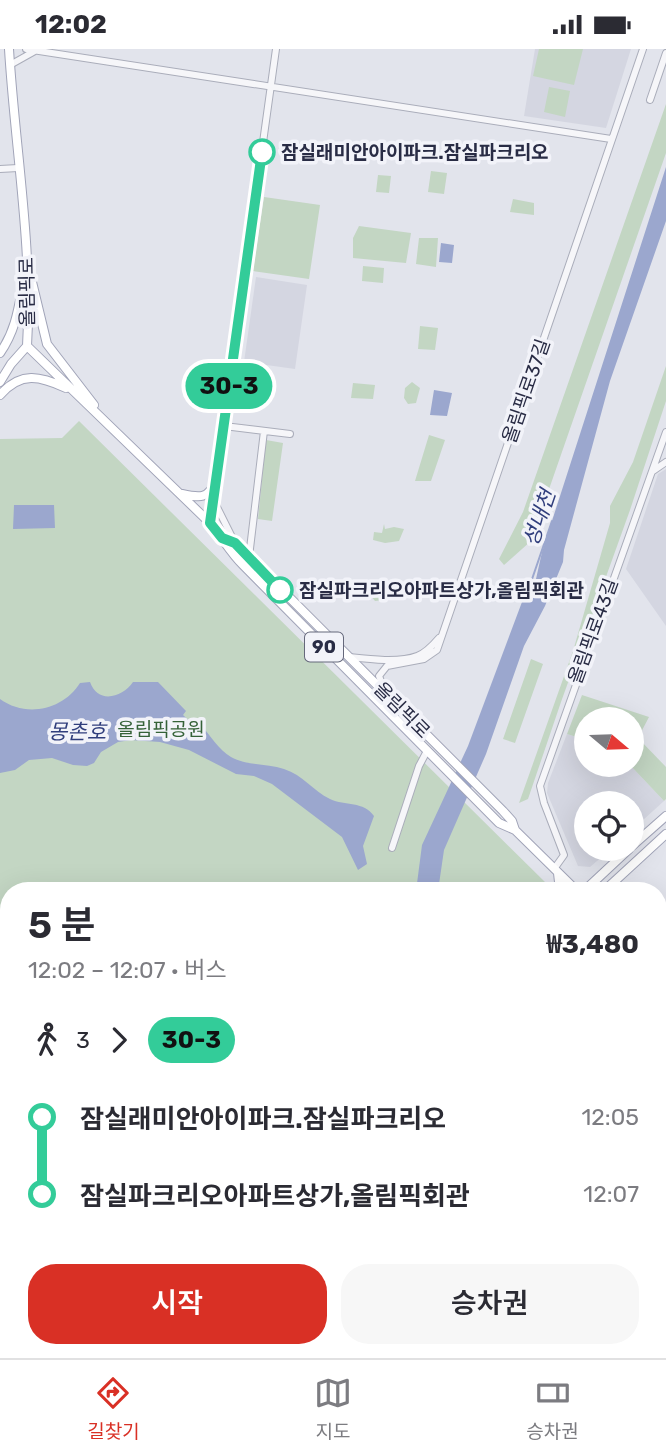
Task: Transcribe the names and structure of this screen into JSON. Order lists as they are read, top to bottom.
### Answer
{
  "streets": {
    "main road": ["올림픽로", "90"],
    "street": ["올림픽로37길", "올림픽로43길"]
  },
  "crossings": [
    ["올림픽로", "올림픽로37길"],
    ["올림픽로", "올림픽로43길"],
    ["올림픽로", "90"]
  ],
  "water": ["성내천", "몽촌호"],
  "parks": ["올림픽공원"],
  "places": ["잠실래미안아이파크.잠실파크리오", "잠실파크리오아파트상가,올림픽회관"],
  "lines": ["bus line 30-3"],
  "north": "right",
  "page": {
    "status": "12:02",
    "on_map": "30-3",
    "heading": ["5 분", "12:02 – 12:07 · 버스", "₩3,480"],
    "legs": ["3", "30-3"],
    "list": [
      {
        "name": "잠실래미안아이파크.잠실파크리오",
        "value": "12:05"
      },
      {
        "name": "잠실파크리오아파트상가,올림픽회관",
        "value": "12:07"
      }
    ],
    "buttons": ["시작", "승차권"],
    "tabs": ["길찾기", "지도", "승차권"]
  }
}
